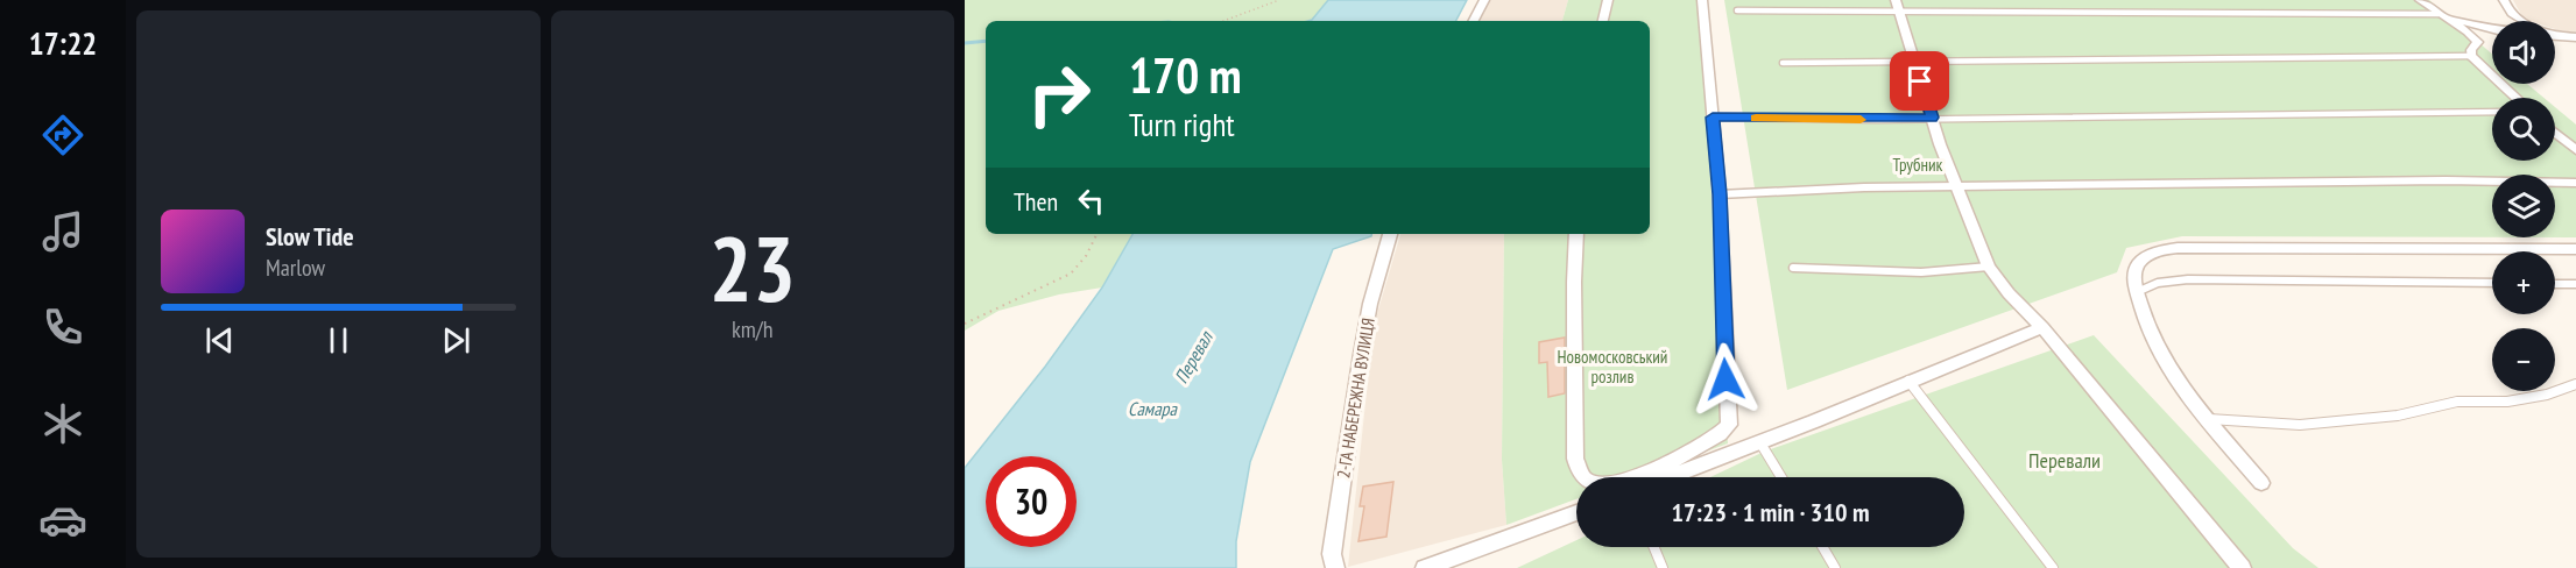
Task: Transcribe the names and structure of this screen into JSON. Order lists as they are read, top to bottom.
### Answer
{
  "streets": {
    "street": ["2-ГА НАБЕРЕЖНА ВУЛИЦЯ"]
  },
  "water": ["Перевал", "Самара"],
  "parks": ["Трубник", "Новомосковський розлив", "Перевали"],
  "page": {
    "tabs": "17:22",
    "tile": ["23", "km/h"],
    "map_buttons": ["+", "−"],
    "turn": ["170 m", "Turn right"],
    "then": "Then",
    "song": ["Slow Tide", "Marlow"],
    "limit": "30",
    "trip": "17:23 · 1 min · 310 m"
  }
}
